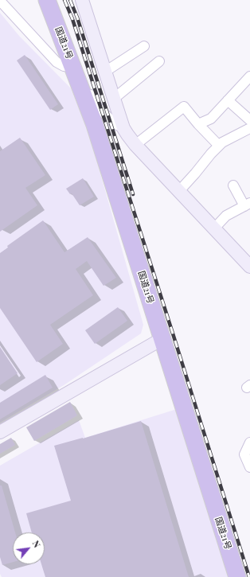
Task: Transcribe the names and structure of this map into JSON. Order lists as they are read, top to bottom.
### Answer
{
  "streets": {
    "highway": ["国道21号"]
  },
  "north": "top right"
}
